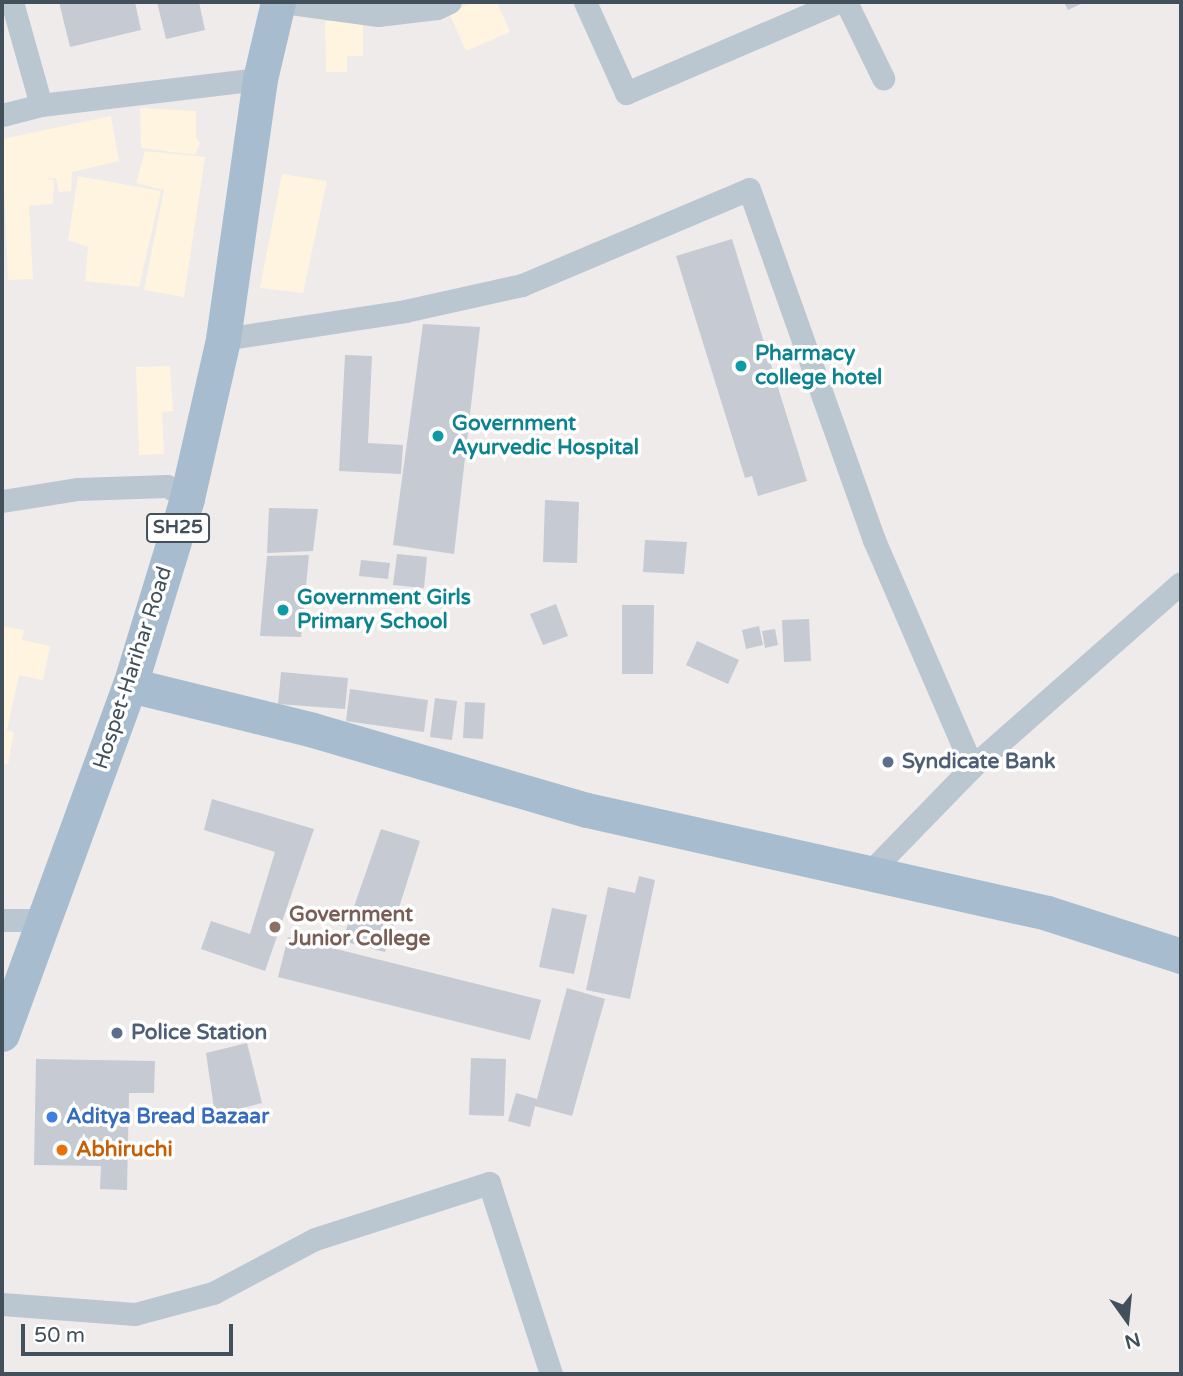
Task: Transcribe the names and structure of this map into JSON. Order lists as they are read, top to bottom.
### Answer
{
  "streets": {
    "main road": ["SH25", "Hospet-Harihar Road"]
  },
  "places": [
    "Pharmacy college hotel",
    "Government Ayurvedic Hospital",
    "Government Girls Primary School",
    "Syndicate Bank",
    "Government Junior College",
    "Police Station",
    "Aditya Bread Bazaar",
    "Abhiruchi"
  ],
  "scale_bar": "50 m",
  "north": "bottom"
}
